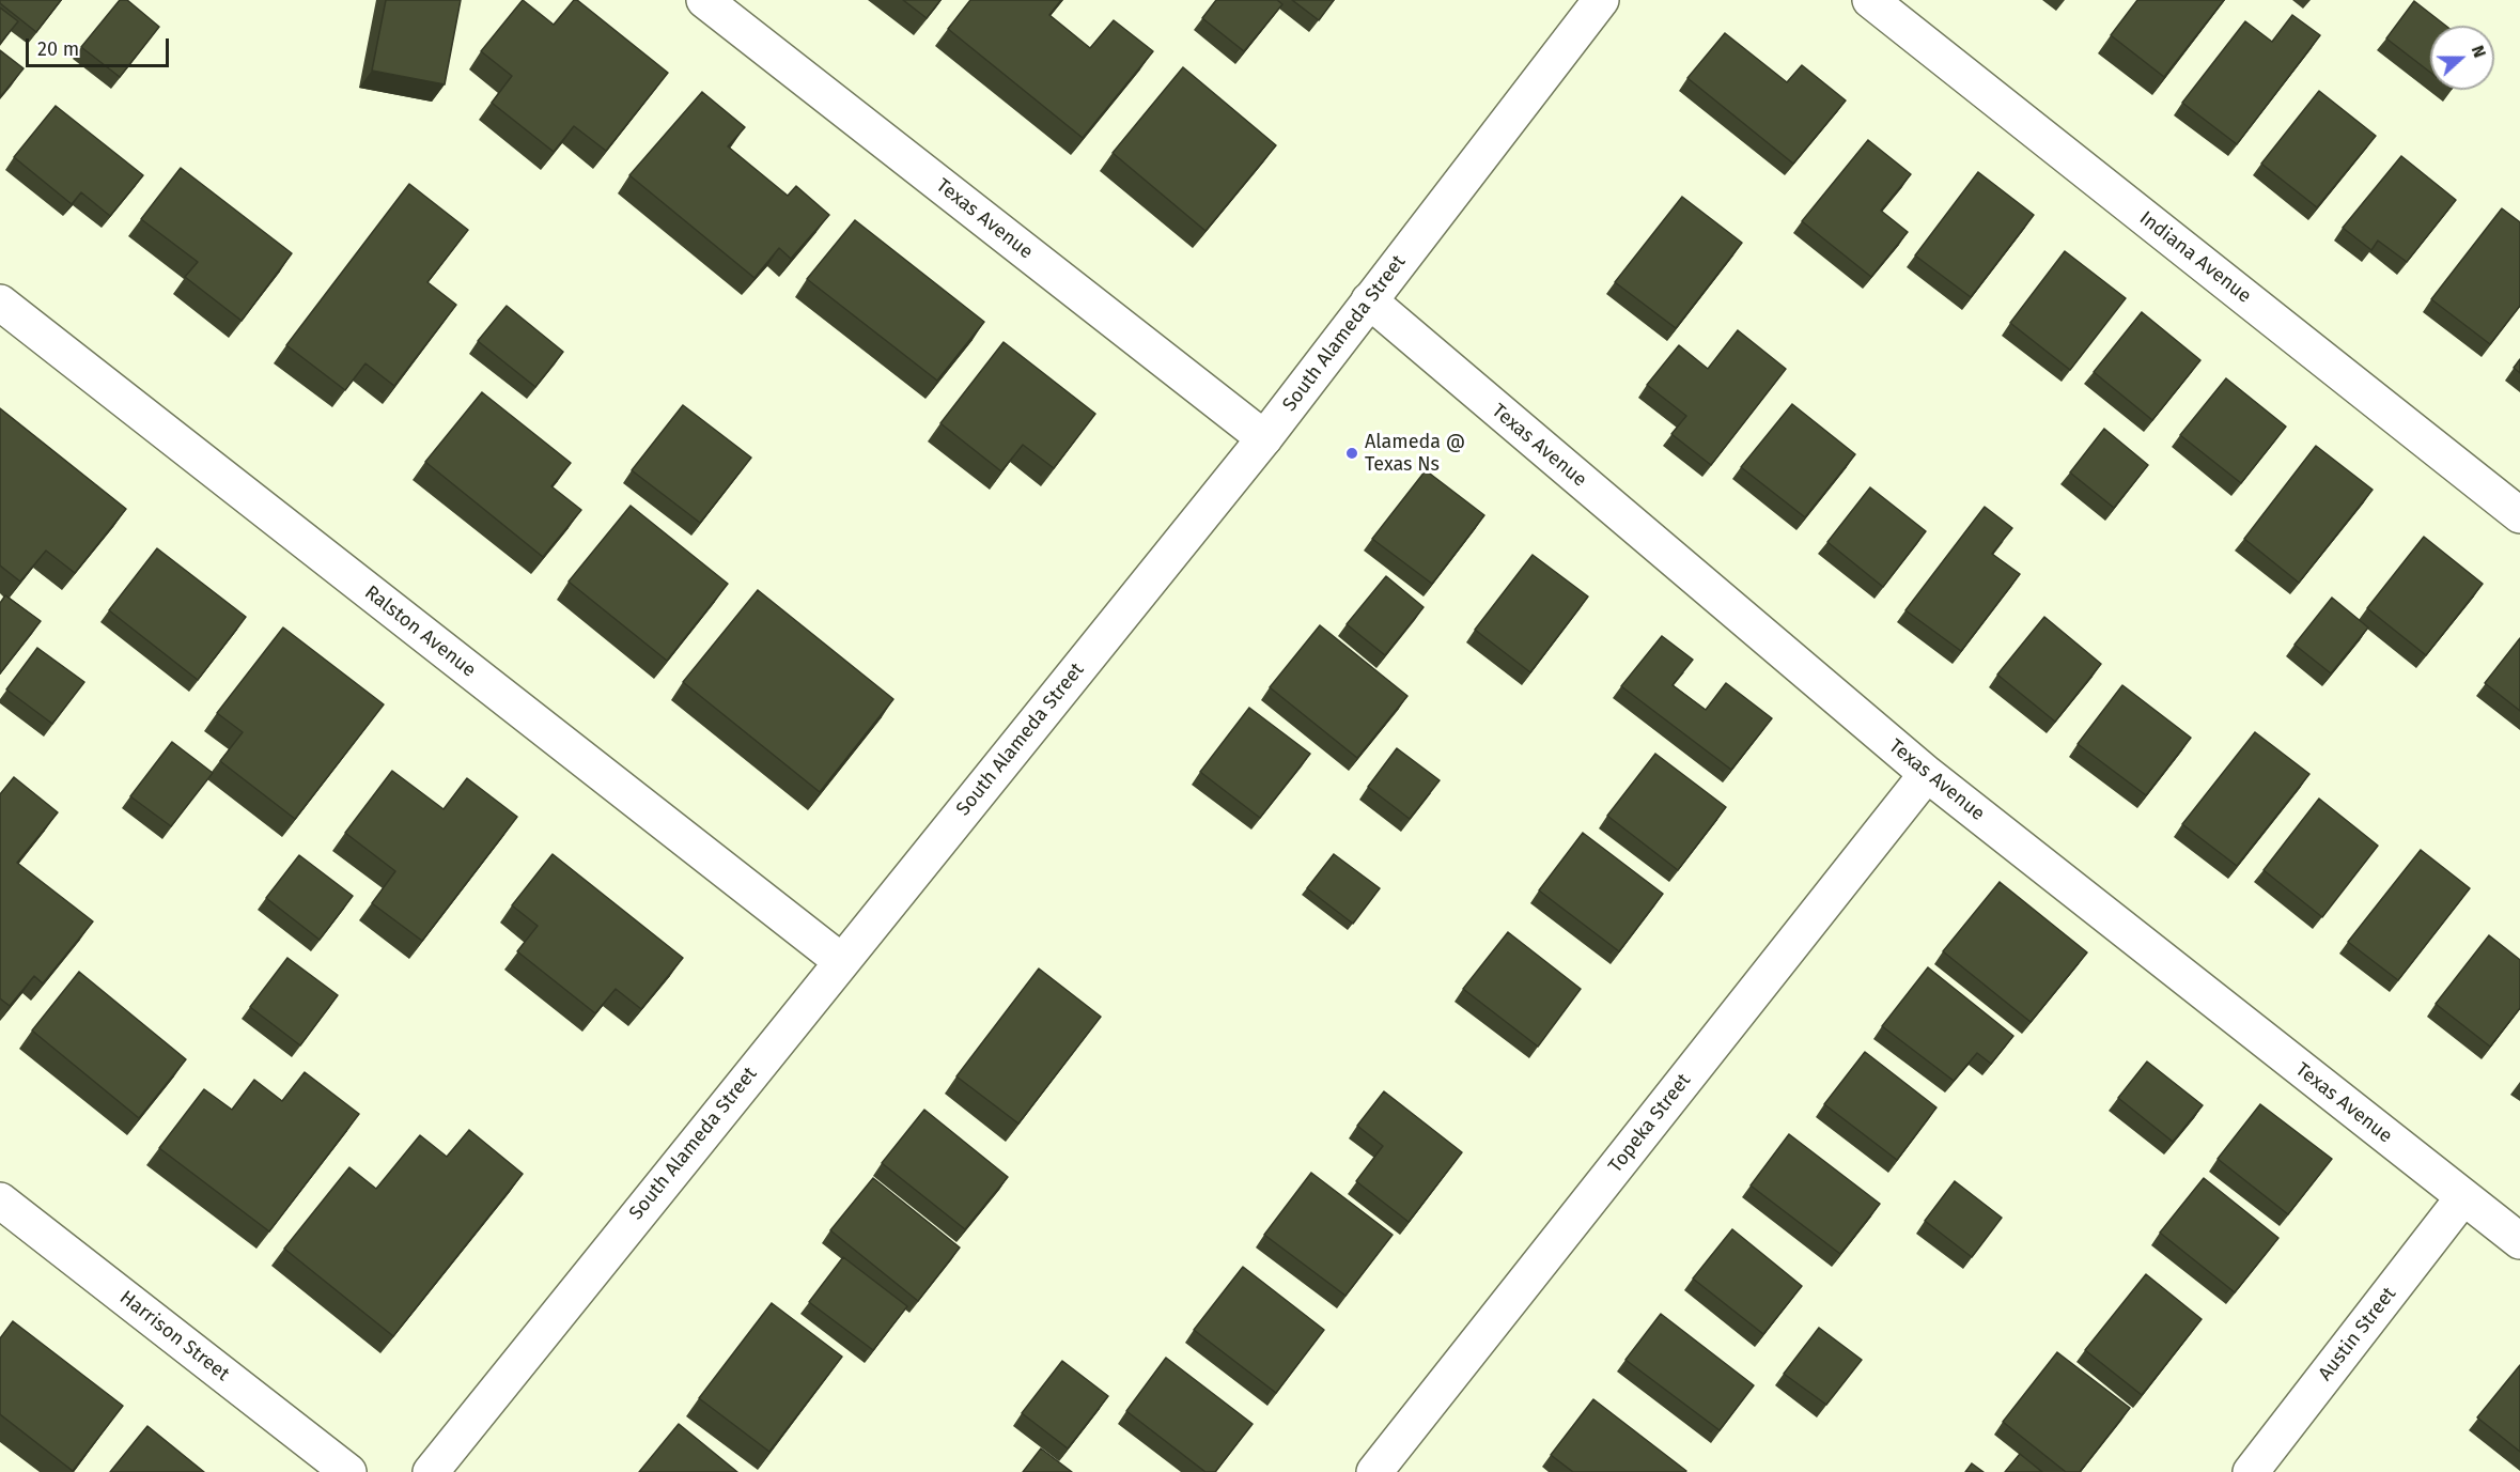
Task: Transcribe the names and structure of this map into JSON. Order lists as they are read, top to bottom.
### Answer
{
  "streets": {
    "street": [
      "Texas Avenue",
      "Indiana Avenue",
      "South Alameda Street",
      "Ralston Avenue",
      "Topeka Street",
      "Austin Street",
      "Harrison Street"
    ]
  },
  "crossings": [
    ["Texas Avenue", "South Alameda Street"],
    ["Texas Avenue", "Topeka Street"],
    ["Texas Avenue", "Austin Street"],
    ["South Alameda Street", "Ralston Avenue"]
  ],
  "places": ["Alameda @ Texas Ns"],
  "scale_bar": "20 m",
  "north": "right"
}
